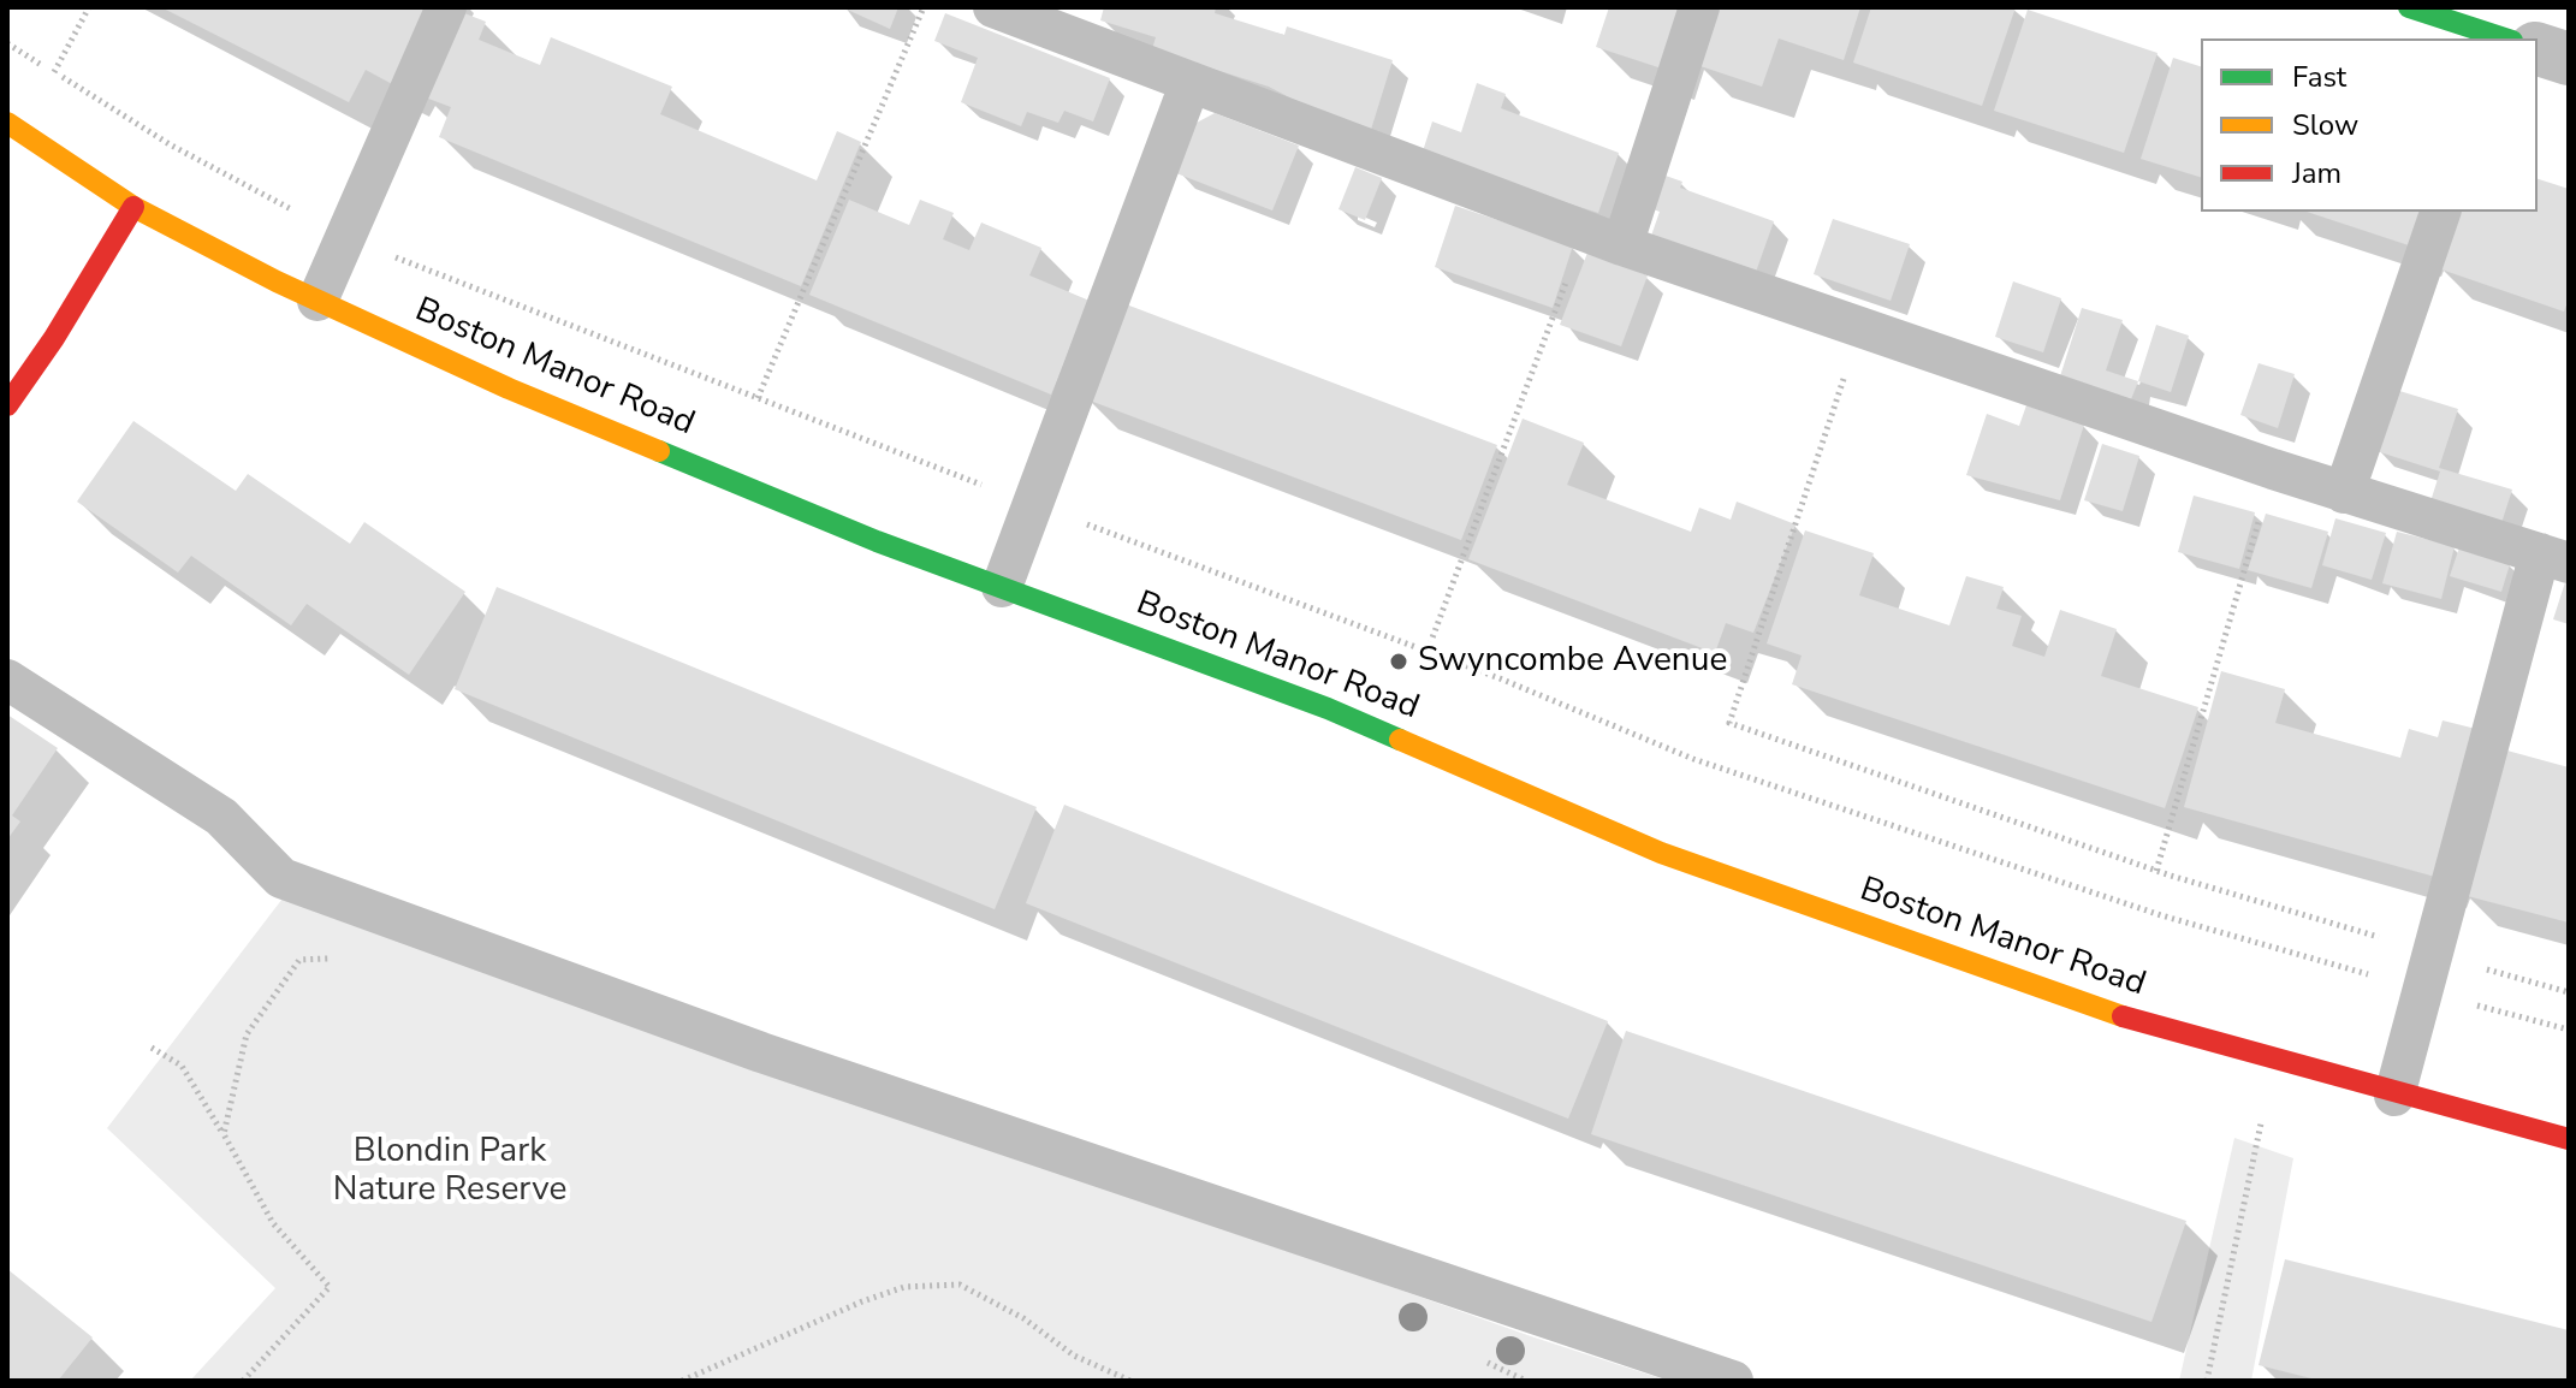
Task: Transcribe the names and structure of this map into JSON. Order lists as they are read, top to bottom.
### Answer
{
  "streets": {
    "main road": ["Boston Manor Road"]
  },
  "parks": ["Blondin Park Nature Reserve"],
  "places": ["Swyncombe Avenue"],
  "legend": ["Fast", "Slow", "Jam"]
}
